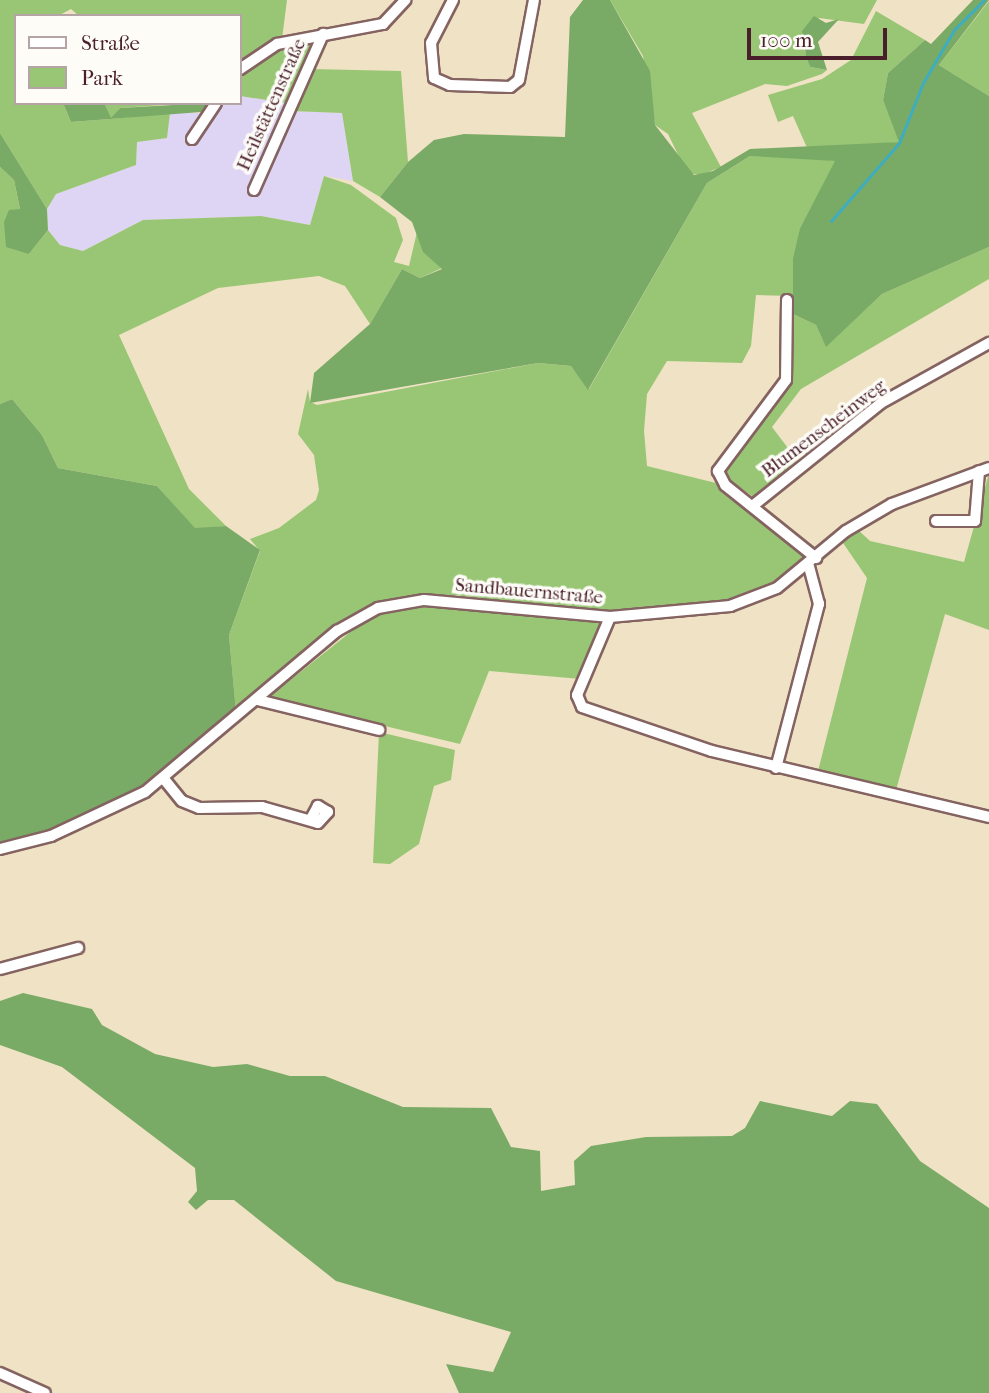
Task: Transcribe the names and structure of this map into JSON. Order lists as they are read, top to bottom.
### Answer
{
  "streets": {
    "street": ["Heilstättenstraße", "Blumenscheinweg", "Sandbauernstraße"]
  },
  "legend": ["Straße", "Park"],
  "scale_bar": "100 m"
}
